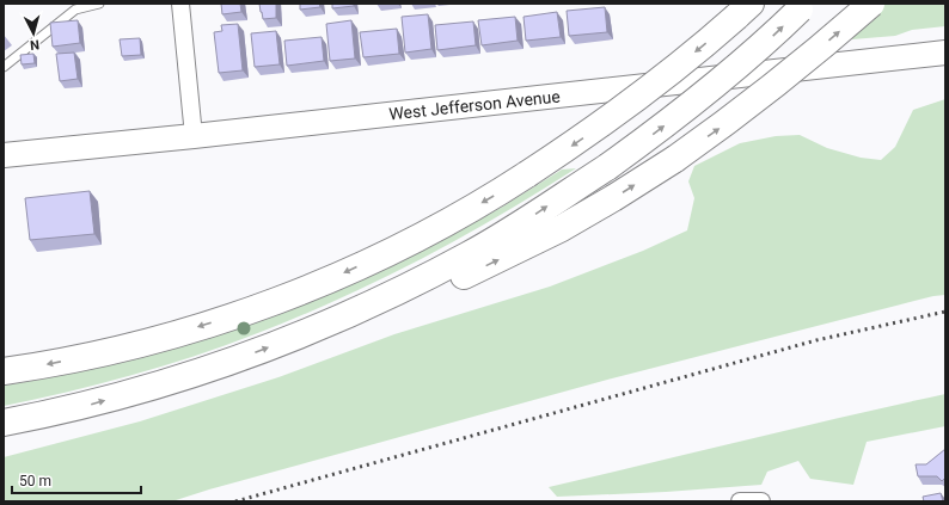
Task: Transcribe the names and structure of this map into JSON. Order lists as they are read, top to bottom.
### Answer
{
  "streets": {
    "street": ["West Jefferson Avenue"]
  },
  "scale_bar": "50 m",
  "north": "bottom"
}
